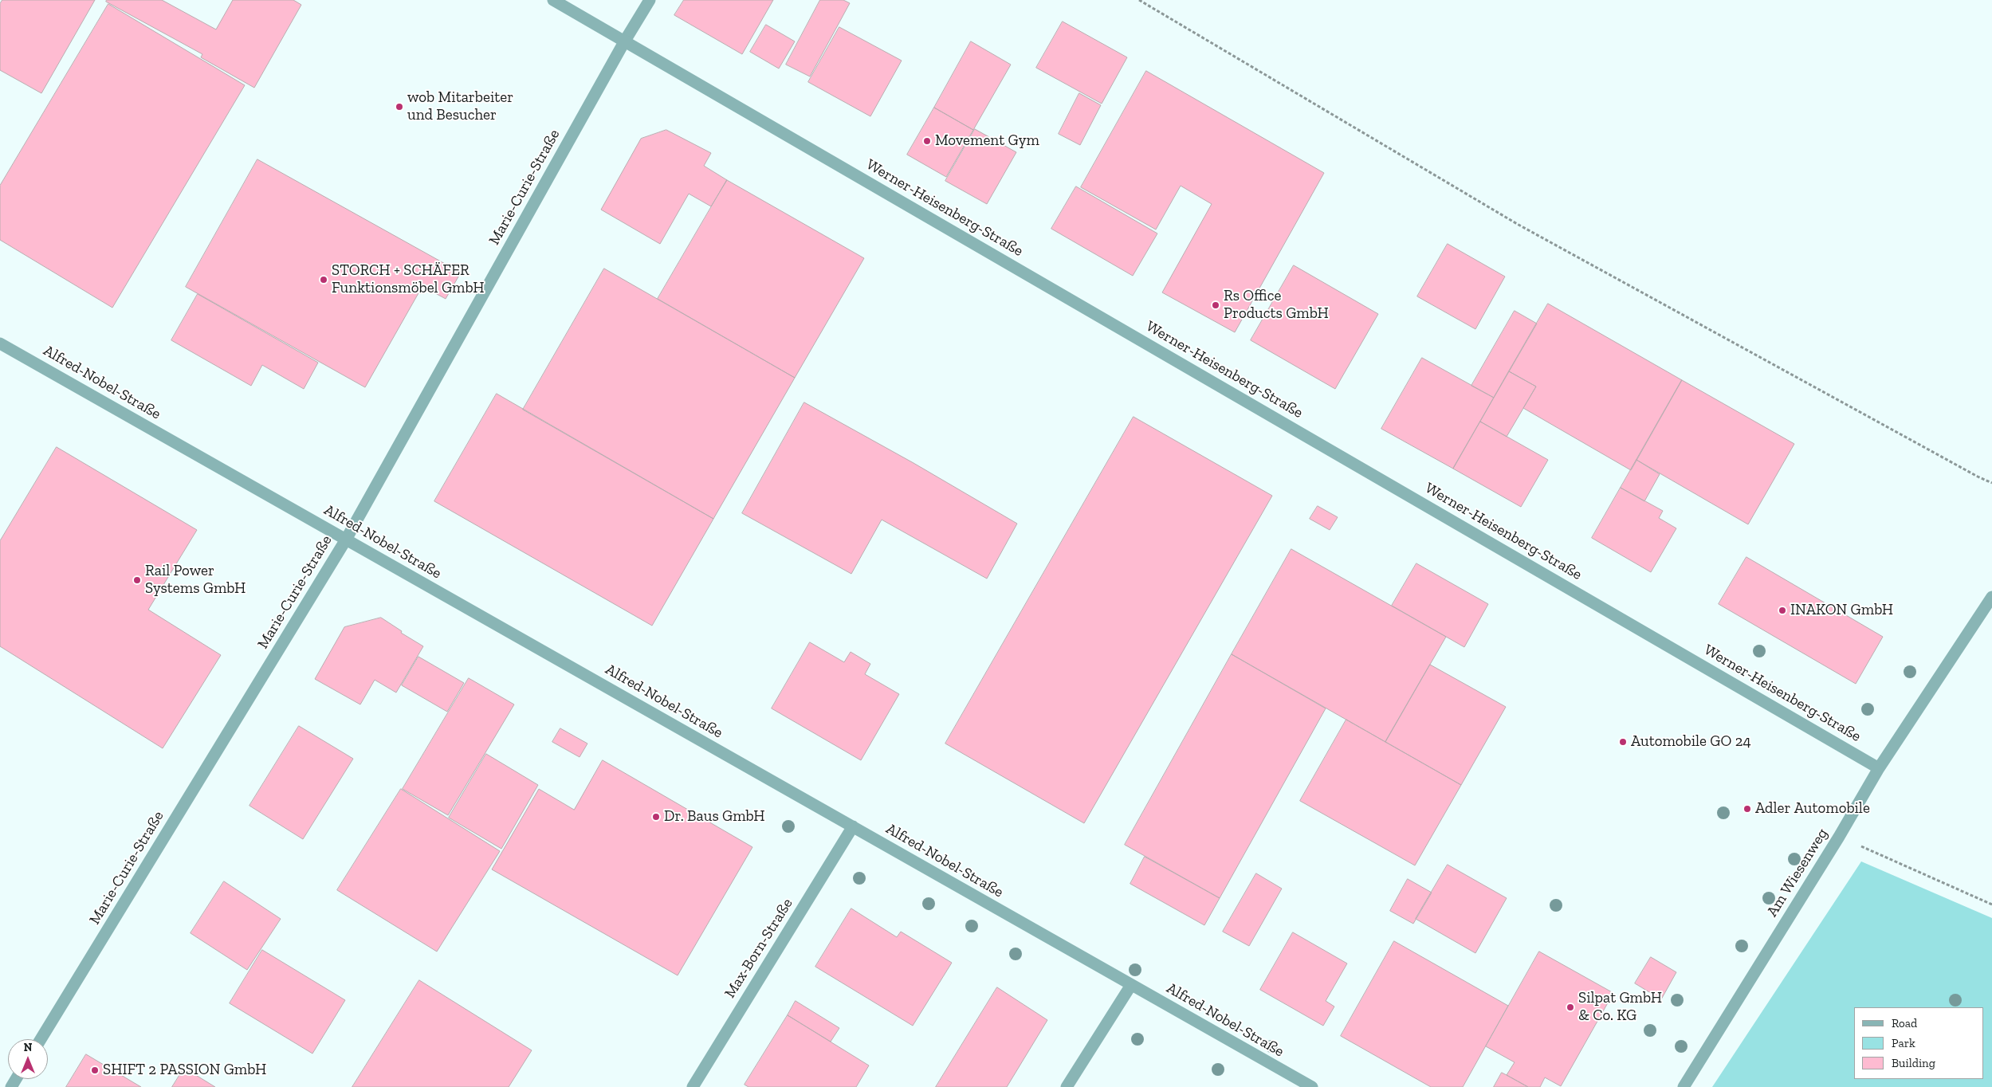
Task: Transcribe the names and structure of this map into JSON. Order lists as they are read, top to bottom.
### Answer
{
  "streets": {
    "street": [
      "Marie-Curie-Straße",
      "Werner-Heisenberg-Straße",
      "Alfred-Nobel-Straße",
      "Am Wiesenweg",
      "Max-Born-Straße"
    ]
  },
  "crossings": [
    ["Marie-Curie-Straße", "Werner-Heisenberg-Straße"],
    ["Marie-Curie-Straße", "Alfred-Nobel-Straße"],
    ["Werner-Heisenberg-Straße", "Am Wiesenweg"],
    ["Alfred-Nobel-Straße", "Max-Born-Straße"]
  ],
  "places": [
    "wob Mitarbeiter und Besucher",
    "Movement Gym",
    "STORCH + SCHÄFER Funktionsmöbel GmbH",
    "Rs Office Products GmbH",
    "Rail Power Systems GmbH",
    "INAKON GmbH",
    "Automobile GO 24",
    "Adler Automobile",
    "Dr. Baus GmbH",
    "Silpat GmbH & Co. KG",
    "SHIFT 2 PASSION GmbH"
  ],
  "legend": ["Road", "Park", "Building"],
  "north": "top"
}
